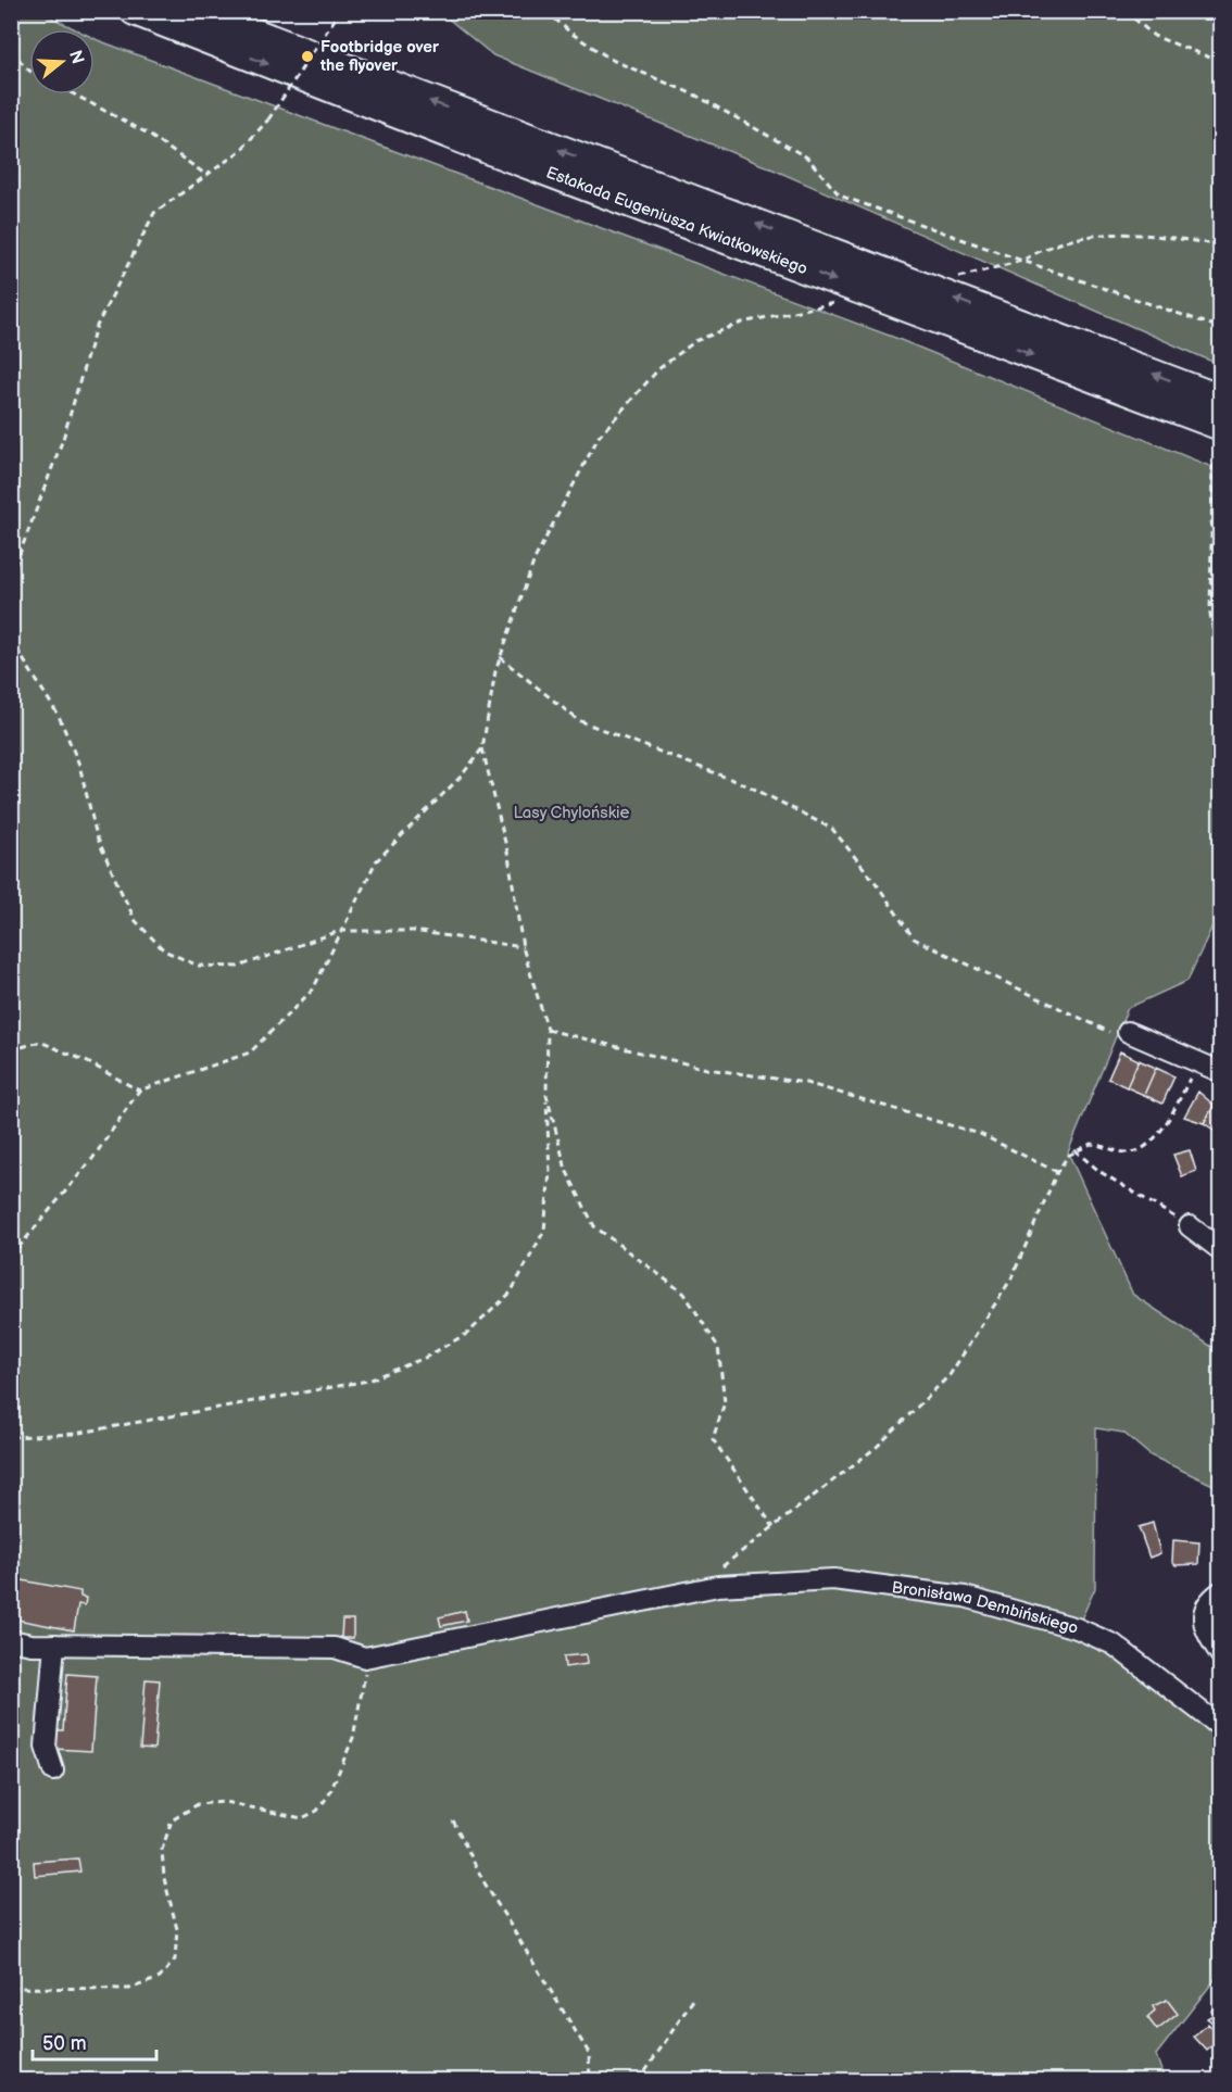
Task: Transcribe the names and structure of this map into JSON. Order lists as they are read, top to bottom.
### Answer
{
  "streets": {
    "highway": ["Estakada Eugeniusza Kwiatkowskiego"],
    "street": ["Bronisława Dembińskiego"]
  },
  "parks": ["Lasy Chylońskie"],
  "places": ["Footbridge over the flyover"],
  "scale_bar": "50 m",
  "north": "right"
}
